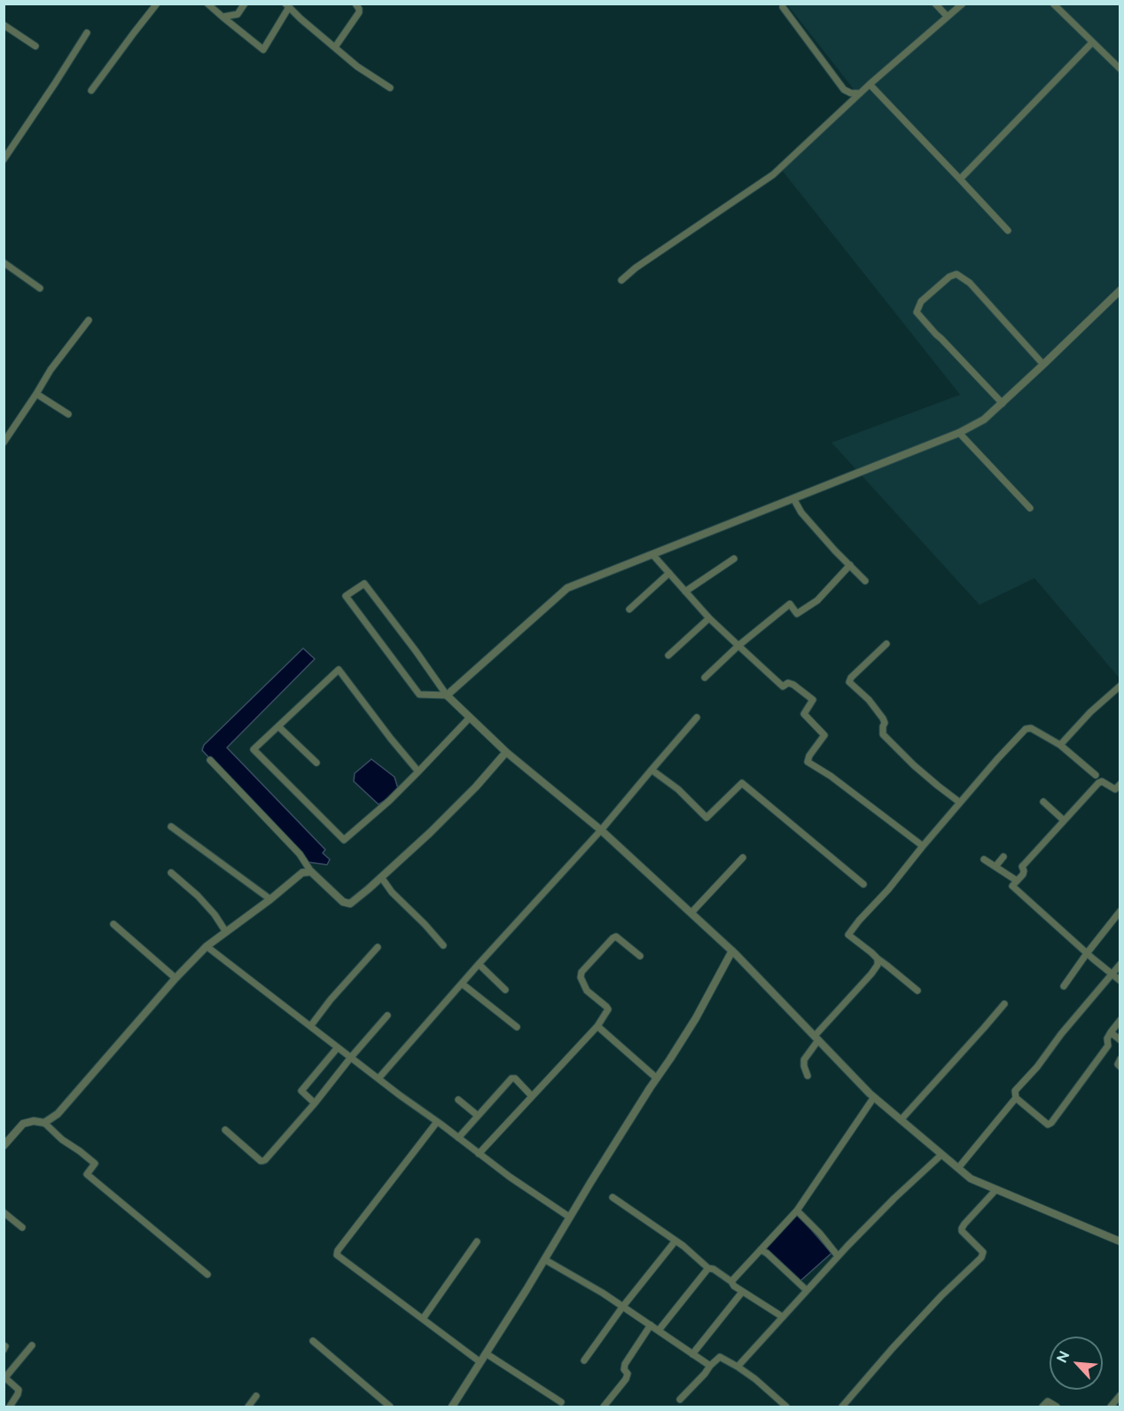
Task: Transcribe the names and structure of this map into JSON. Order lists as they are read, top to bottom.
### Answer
{
  "north": "top left"
}
